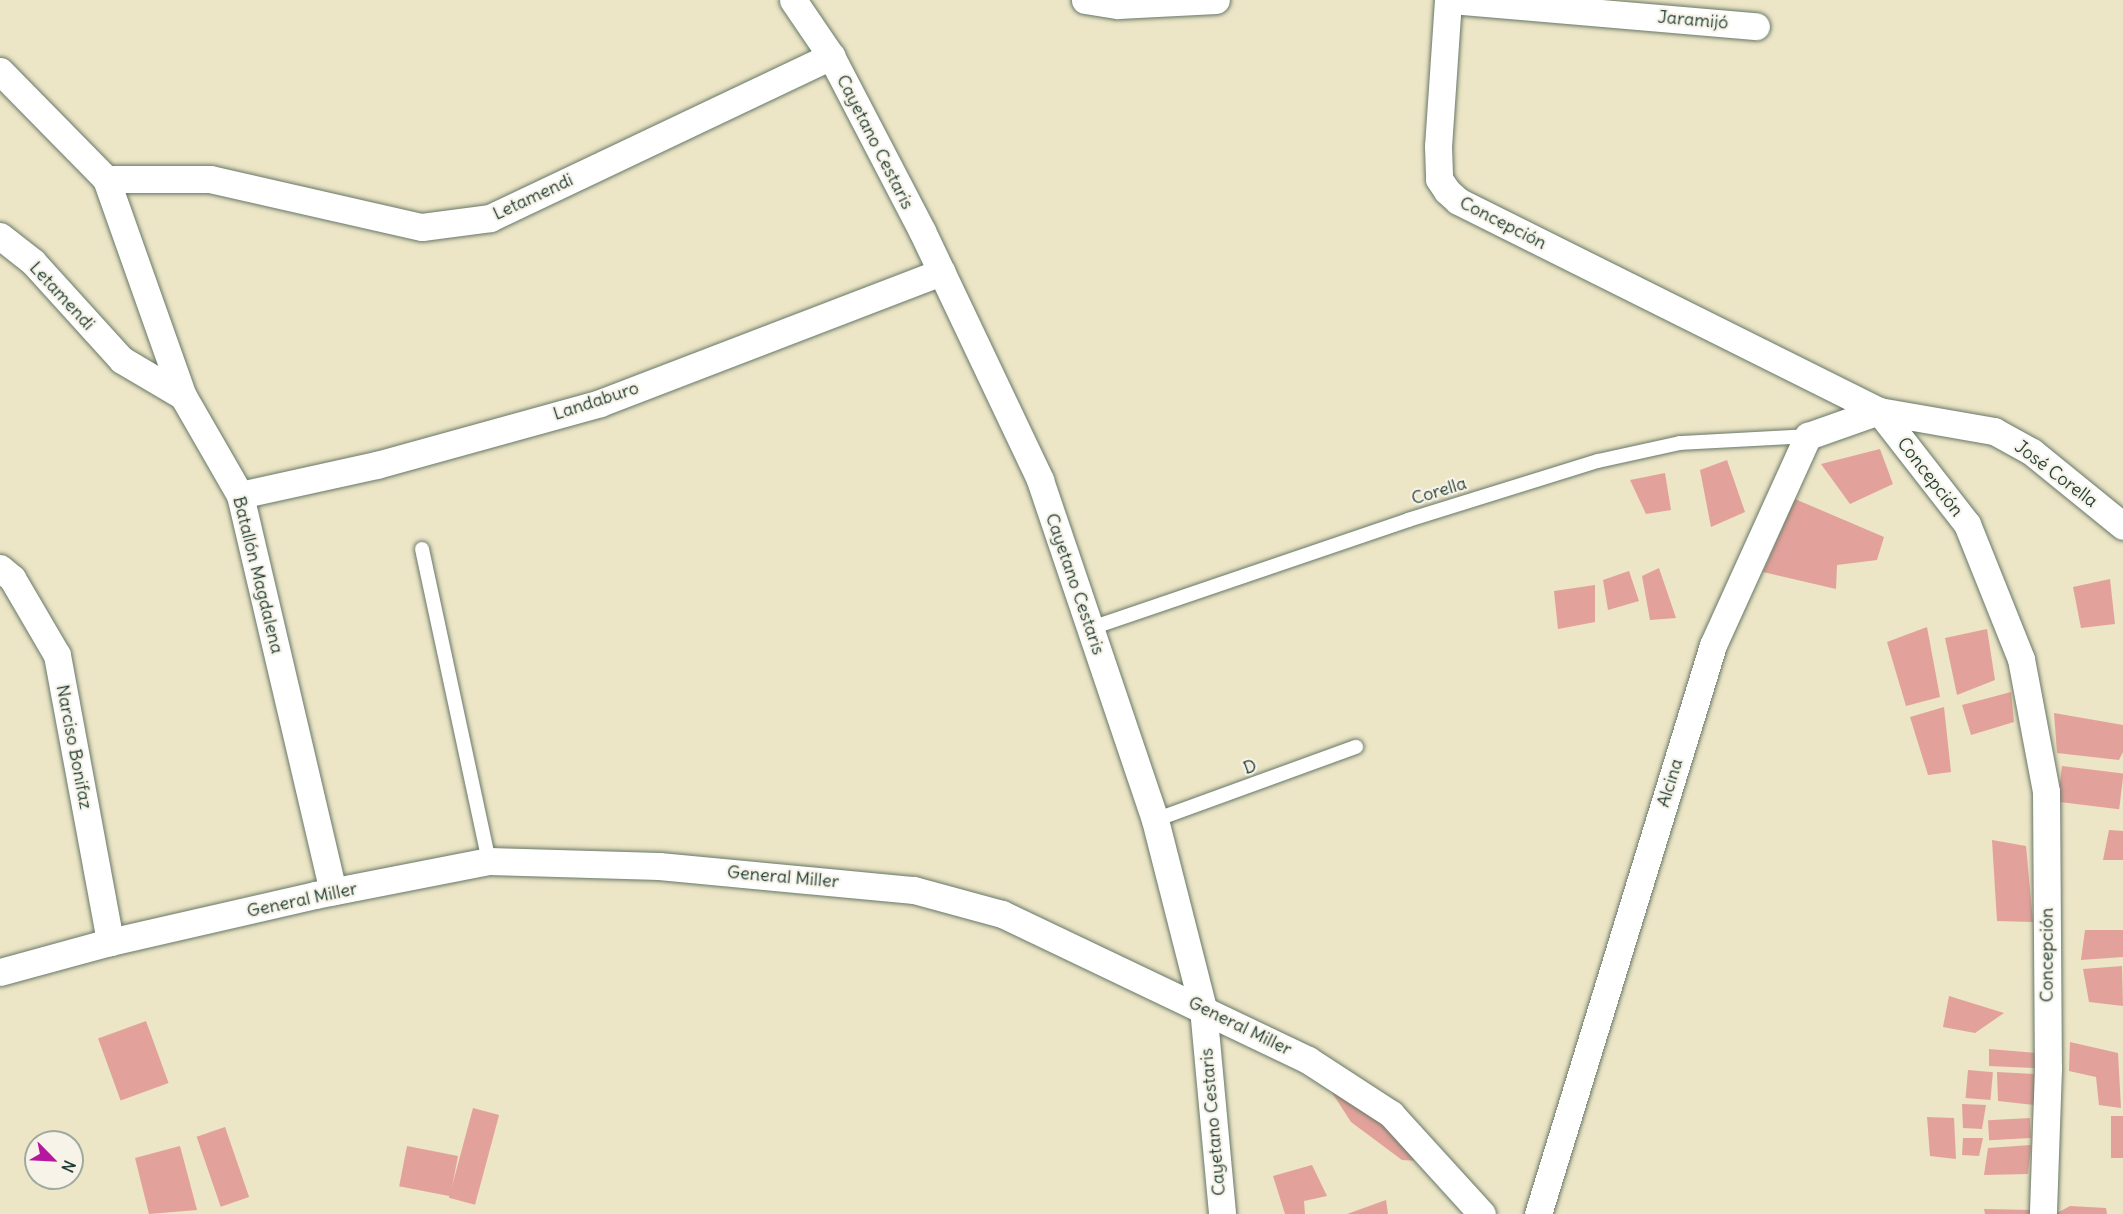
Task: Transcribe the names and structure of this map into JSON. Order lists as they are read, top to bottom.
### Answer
{
  "streets": {
    "street": [
      "Jaramijó",
      "Cayetano Cestaris",
      "Letamendi",
      "Concepción",
      "Landaburo",
      "José Corella",
      "Batallón Magdalena",
      "Narciso Bonifaz",
      "Alcina",
      "General Miller"
    ],
    "lane": ["Corella", "D"]
  },
  "crossings": [
    ["Jaramijó", "Concepción"],
    ["Cayetano Cestaris", "Letamendi"],
    ["Cayetano Cestaris", "Landaburo"],
    ["Cayetano Cestaris", "Corella"],
    ["Cayetano Cestaris", "D"],
    ["Cayetano Cestaris", "General Miller"],
    ["Letamendi", "Batallón Magdalena"],
    ["Concepción", "José Corella"],
    ["Landaburo", "Batallón Magdalena"],
    ["Corella", "Alcina"],
    ["Batallón Magdalena", "General Miller"],
    ["Narciso Bonifaz", "General Miller"]
  ],
  "north": "bottom right"
}
